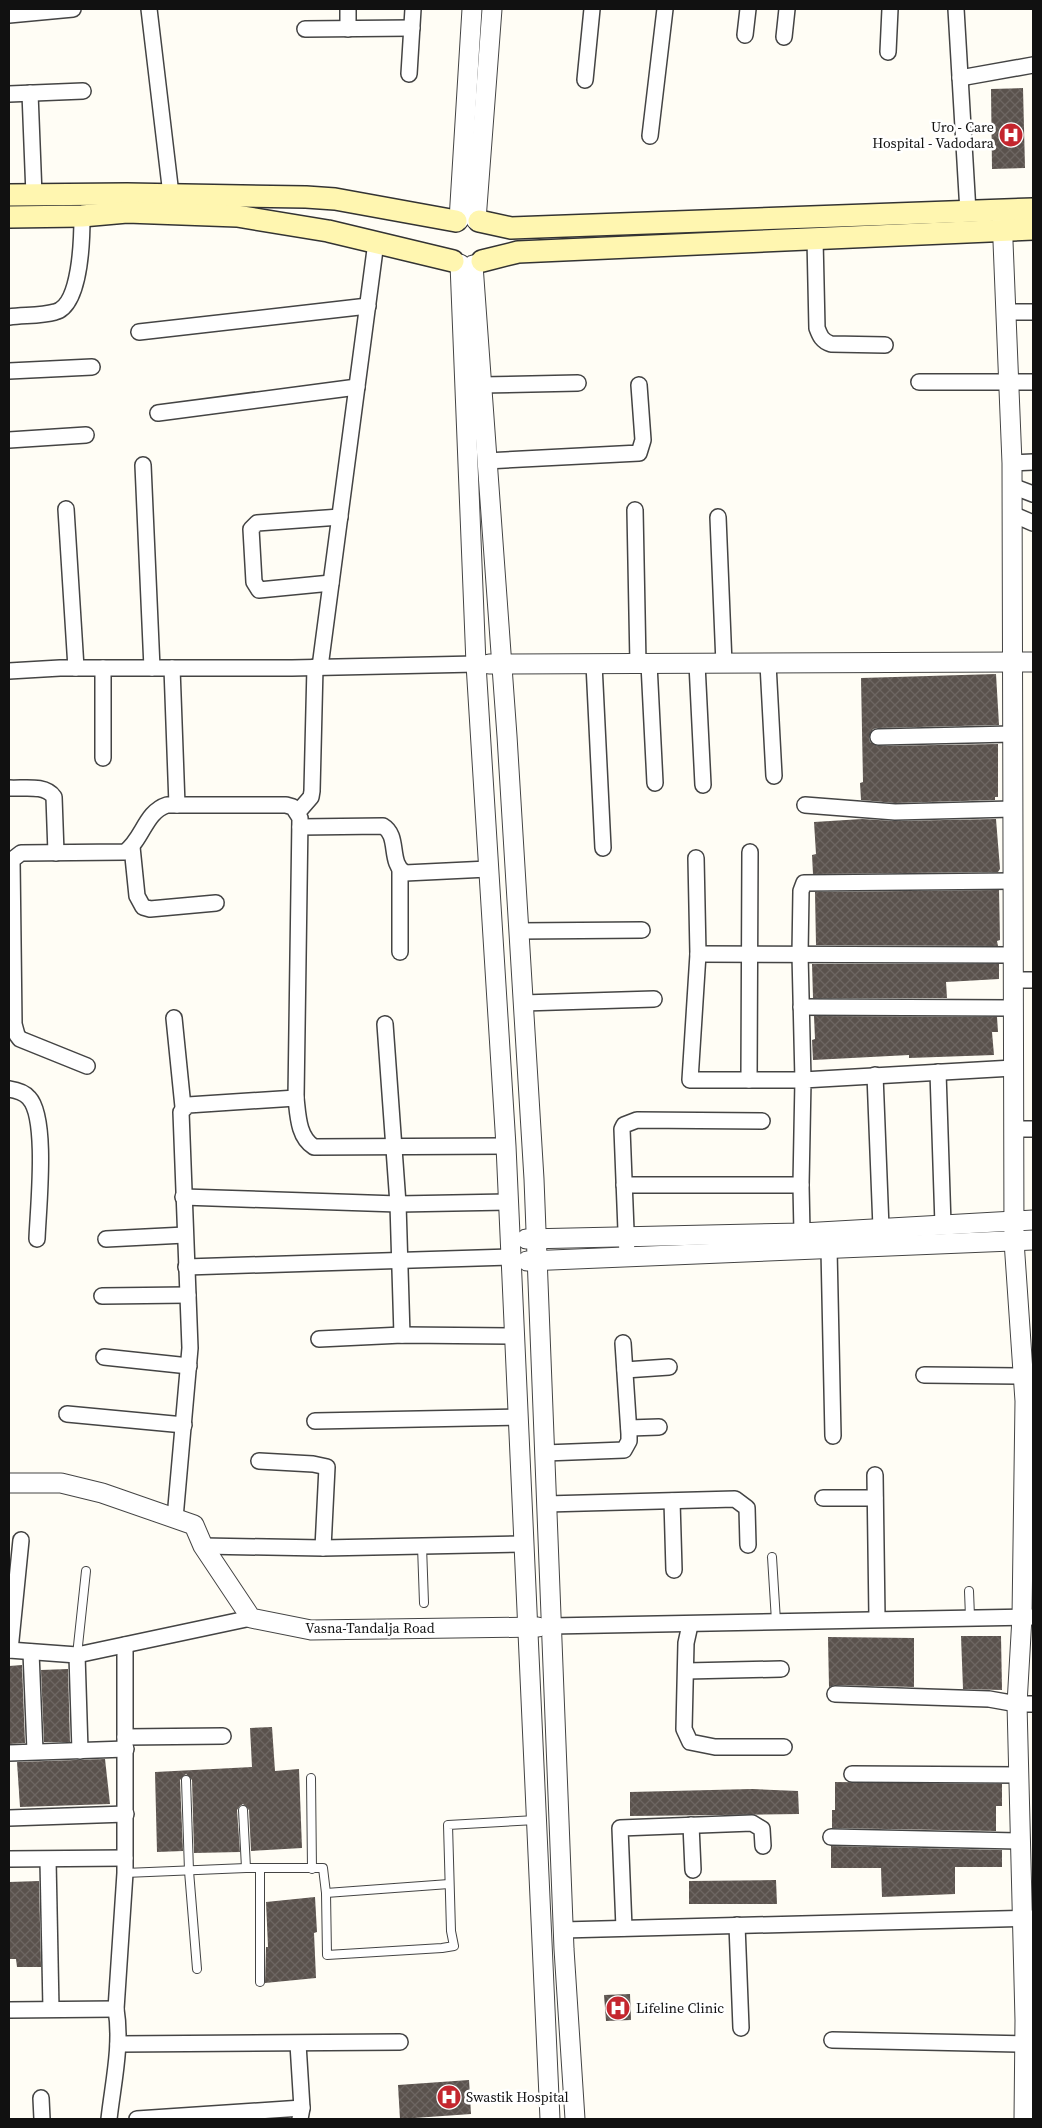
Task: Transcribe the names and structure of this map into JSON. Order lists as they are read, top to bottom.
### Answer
{
  "streets": {
    "street": ["Vasna-Tandalja Road"]
  },
  "places": {
    "hospital": ["Uro - Care Hospital - Vadodara", "Lifeline Clinic", "Swastik Hospital"]
  }
}
